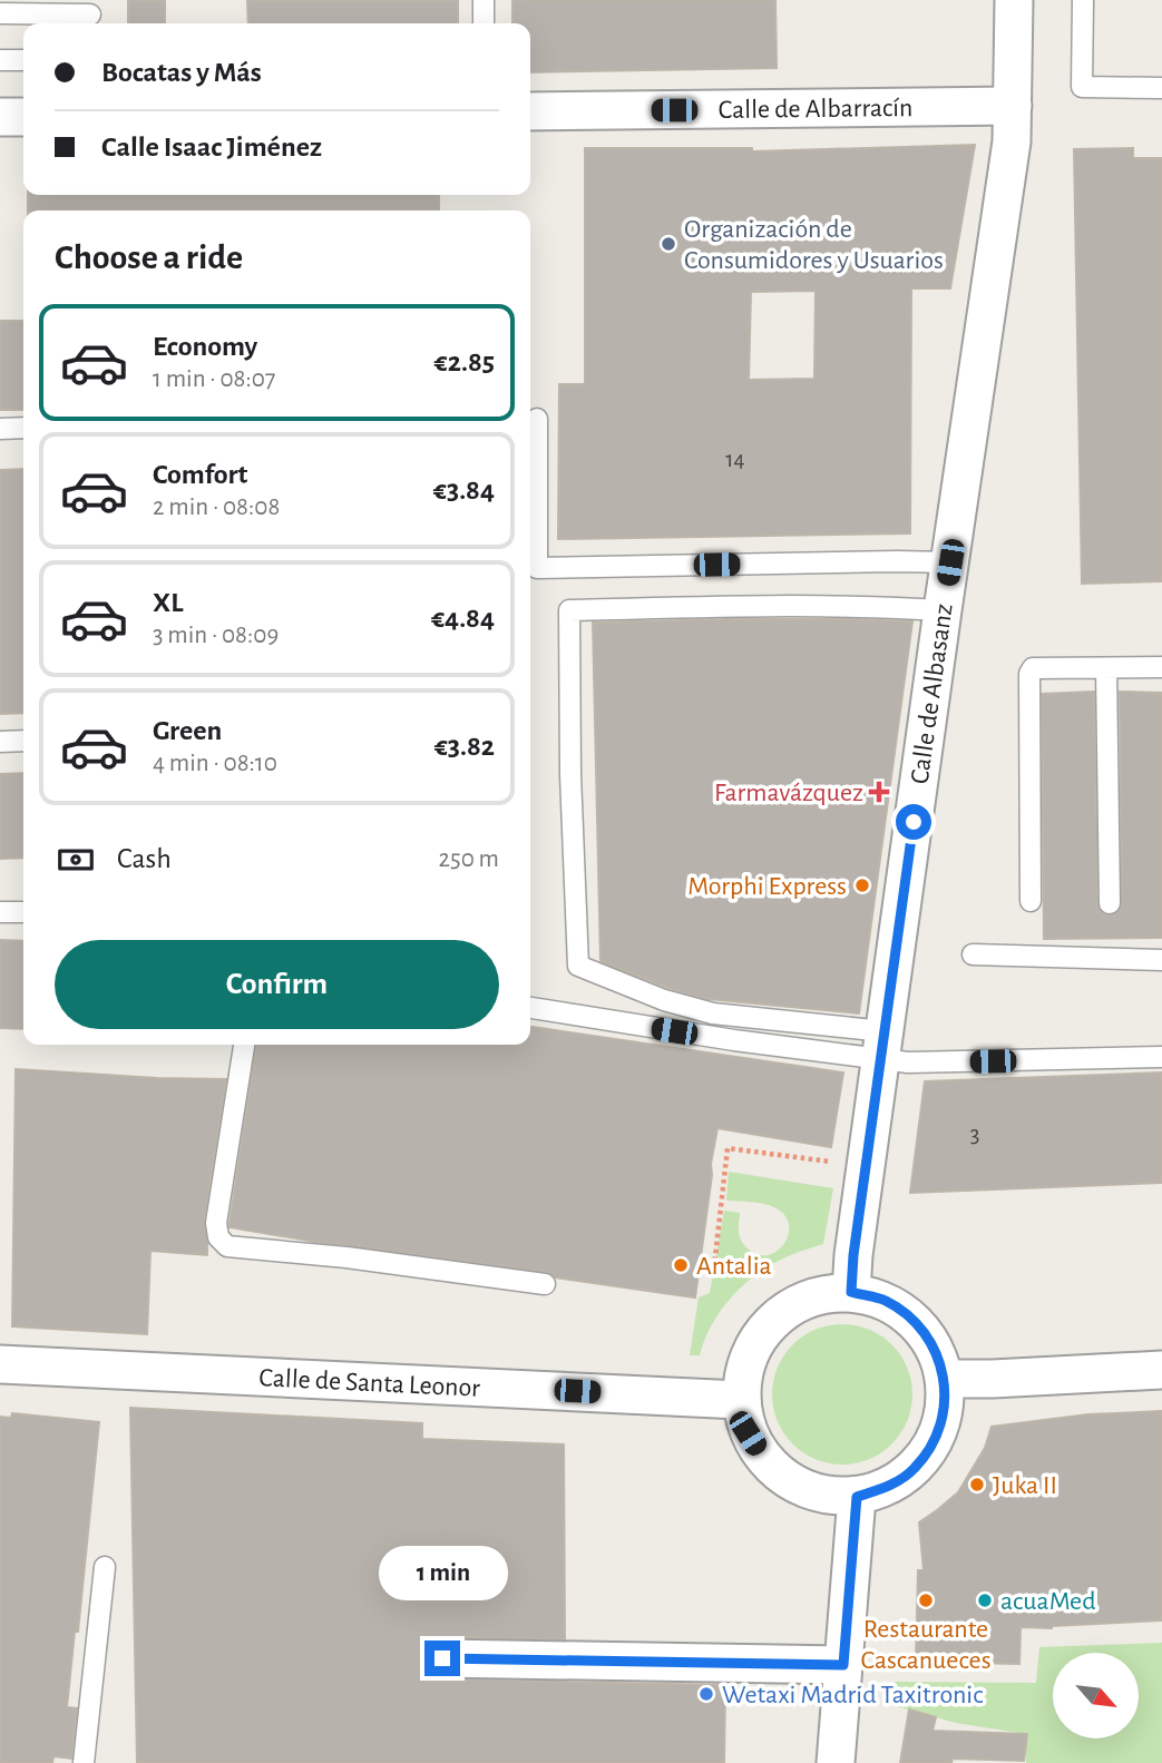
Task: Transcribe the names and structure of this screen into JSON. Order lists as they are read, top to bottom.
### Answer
{
  "streets": {
    "street": ["Calle de Albarracín", "Calle de Albasanz", "Calle de Santa Leonor"]
  },
  "crossings": [
    ["Calle de Albarracín", "Calle de Albasanz"],
    ["Calle de Albasanz", "Calle de Santa Leonor"]
  ],
  "places": {
    "other": [
      "Organización de Consumidores y Usuarios",
      "Morphi Express",
      "Antalia",
      "Juka II",
      "Restaurante Cascanueces",
      "acuaMed",
      "Wetaxi Madrid Taxitronic"
    ],
    "health": ["Farmavázquez"]
  },
  "house_numbers": ["14", "3"],
  "north": "bottom right",
  "page": {
    "banner": ["Bocatas y Más", "Calle Isaac Jiménez"],
    "heading": "Choose a ride",
    "list": [
      {
        "name": "Economy",
        "note": "1 min · 08:07",
        "value": "€2.85"
      },
      {
        "name": "Comfort",
        "note": "2 min · 08:08",
        "value": "€3.84"
      },
      {
        "name": "XL",
        "note": "3 min · 08:09",
        "value": "€4.84"
      },
      {
        "name": "Green",
        "note": "4 min · 08:10",
        "value": "€3.82"
      }
    ],
    "pay": ["Cash", "250 m"],
    "buttons": "Confirm",
    "bubble": "1 min"
  }
}
